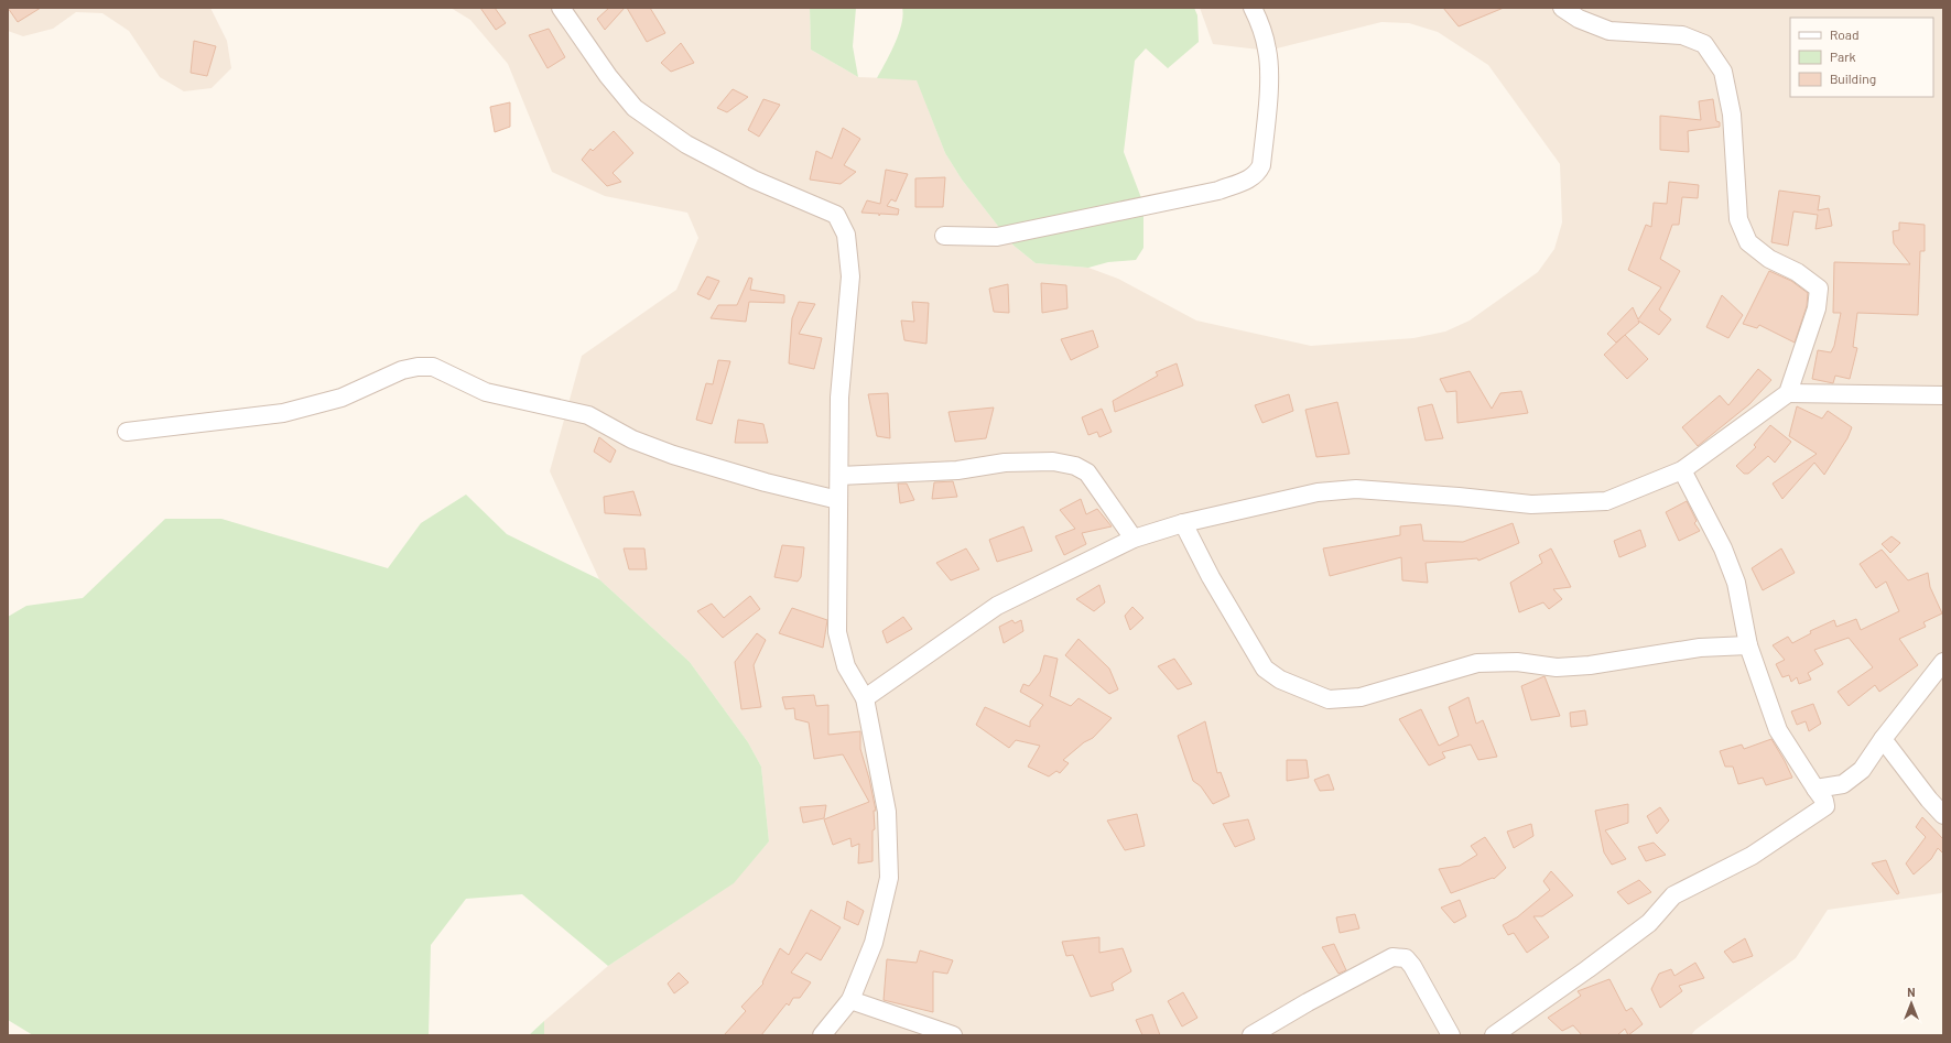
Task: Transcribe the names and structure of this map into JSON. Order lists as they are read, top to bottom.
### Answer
{
  "legend": ["Road", "Park", "Building"],
  "north": "top"
}
